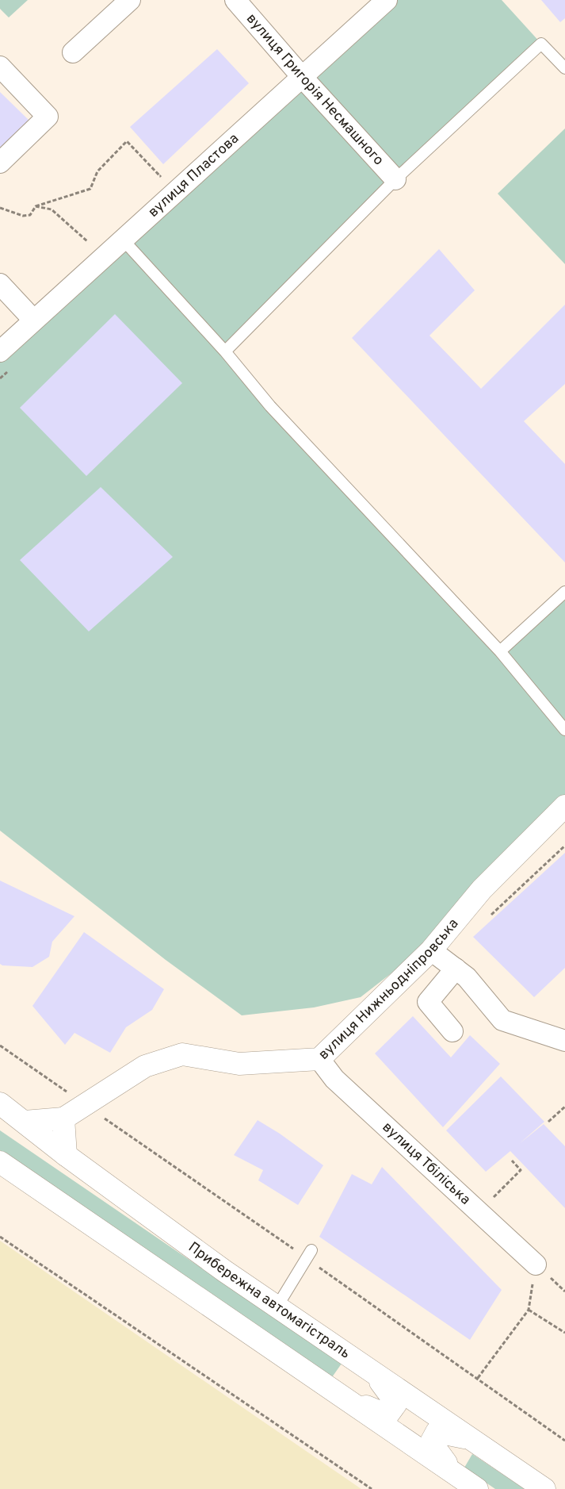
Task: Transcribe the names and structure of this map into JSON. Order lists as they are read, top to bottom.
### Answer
{
  "streets": {
    "main road": ["вулиця Нижньодніпровська", "Прибережна автомагістраль"],
    "street": ["вулиця Григорія Несмашного", "вулиця Пластова", "вулиця Тбіліська"]
  },
  "crossings": [
    ["вулиця Григорія Несмашного", "вулиця Пластова"],
    ["вулиця Нижньодніпровська", "вулиця Тбіліська"]
  ]
}
